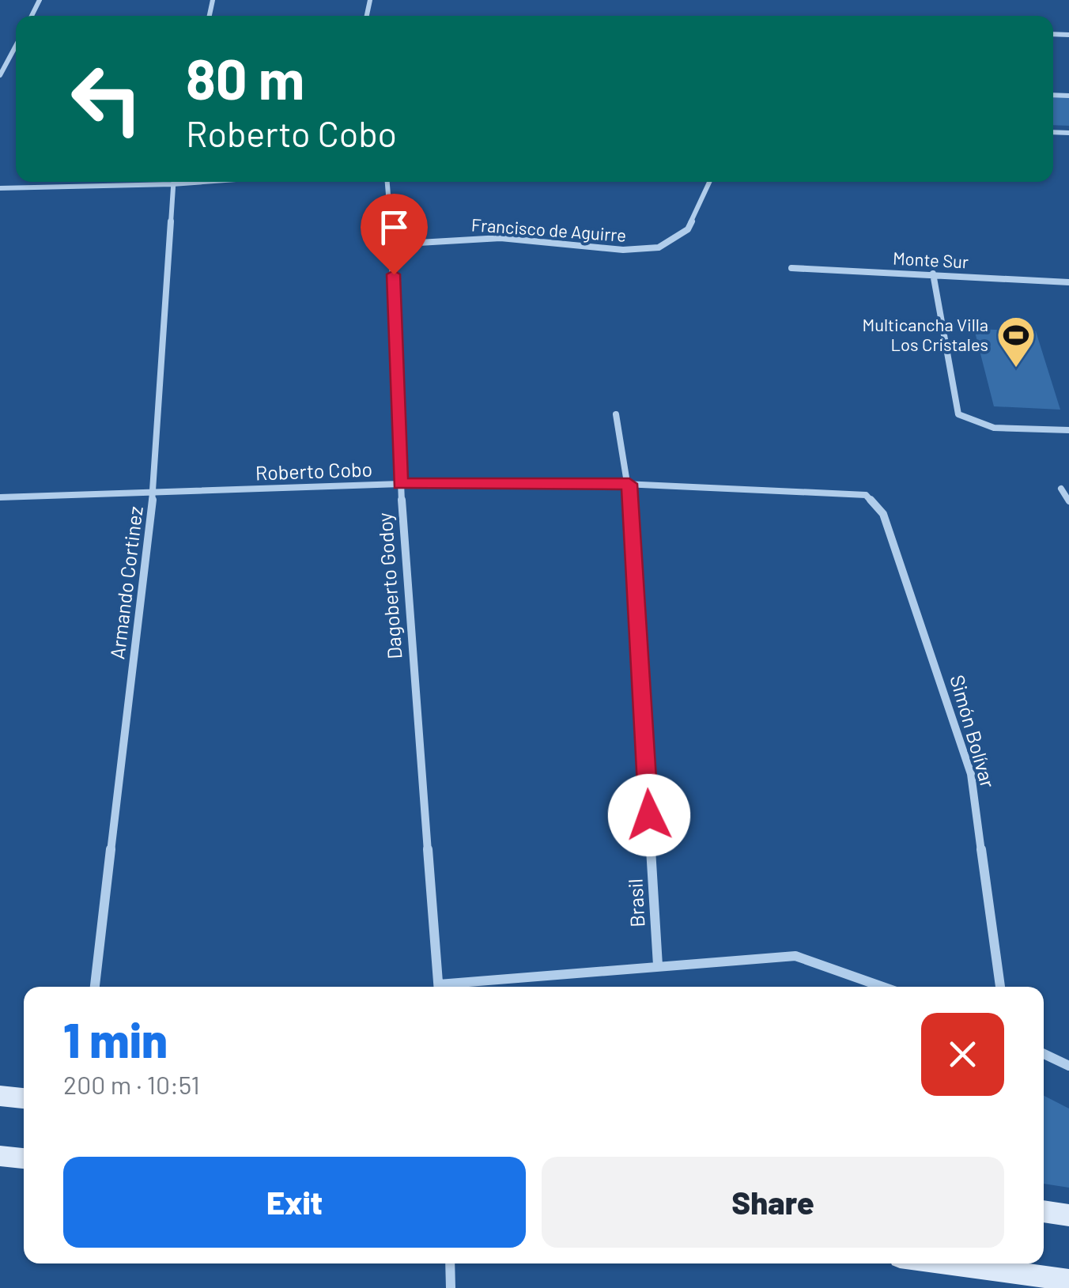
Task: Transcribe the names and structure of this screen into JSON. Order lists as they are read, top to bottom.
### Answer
{
  "streets": {
    "street": [
      "Francisco de Aguirre",
      "Monte Sur",
      "Roberto Cobo",
      "Armando Cortinez",
      "Dagoberto Godoy",
      "Simón Bolívar",
      "Brasil"
    ]
  },
  "crossings": [
    ["Francisco de Aguirre", "Dagoberto Godoy"],
    ["Roberto Cobo", "Armando Cortinez"],
    ["Roberto Cobo", "Dagoberto Godoy"],
    ["Roberto Cobo", "Simón Bolívar"],
    ["Roberto Cobo", "Brasil"]
  ],
  "places": {
    "sports": ["Multicancha Villa Los Cristales"]
  },
  "page": {
    "turn": ["80 m", "Roberto Cobo"],
    "heading": ["1 min", "200 m · 10:51"],
    "buttons": ["Exit", "Share"]
  }
}
